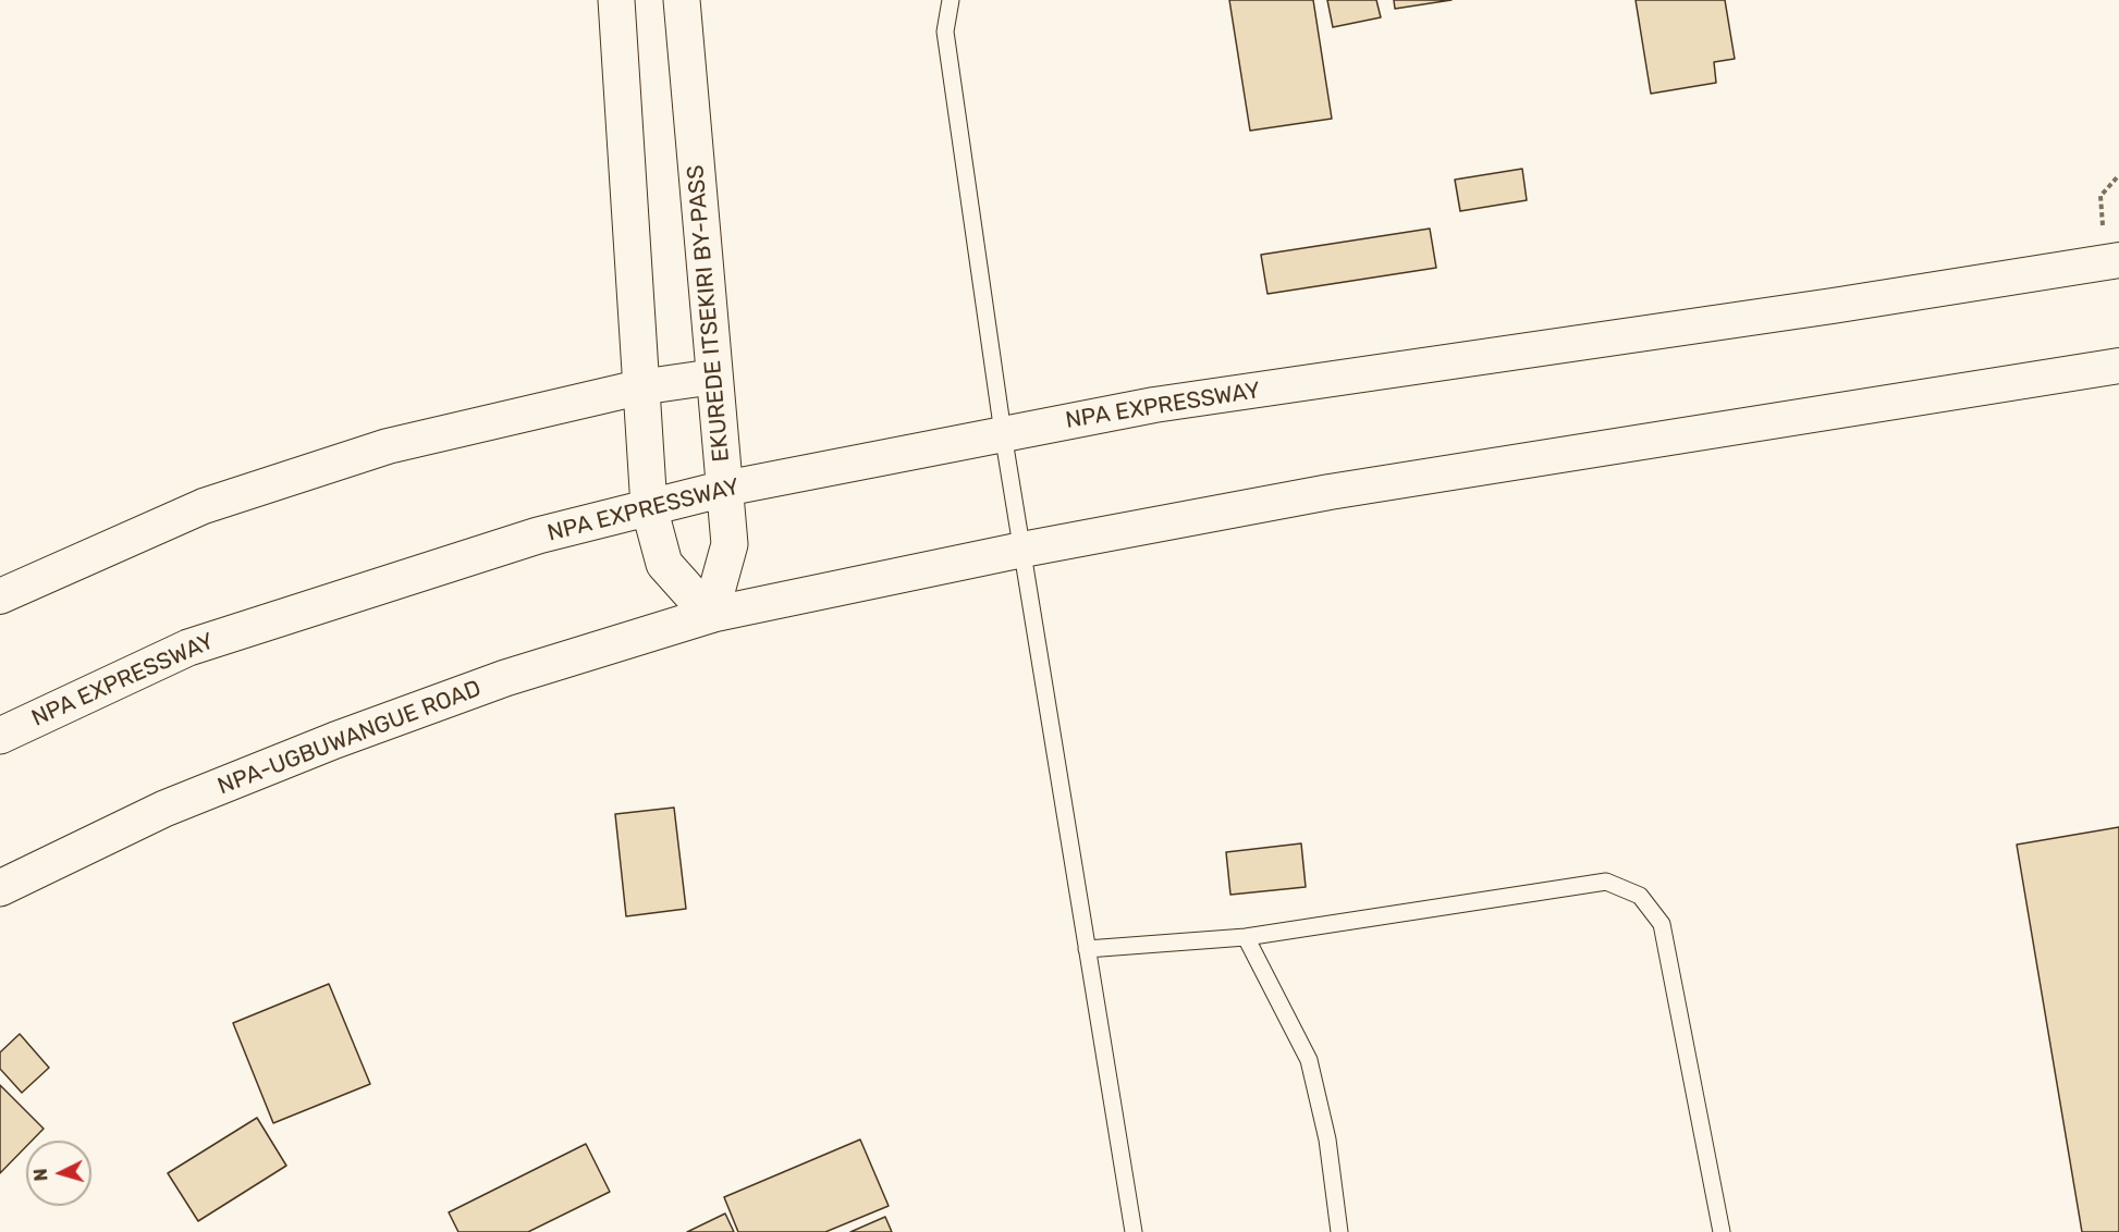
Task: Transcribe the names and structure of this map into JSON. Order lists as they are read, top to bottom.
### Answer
{
  "streets": {
    "main road": ["EKUREDE ITSEKIRI BY-PASS", "NPA EXPRESSWAY", "NPA-UGBUWANGUE ROAD"]
  },
  "crossings": [
    ["EKUREDE ITSEKIRI BY-PASS", "NPA EXPRESSWAY"],
    ["EKUREDE ITSEKIRI BY-PASS", "NPA-UGBUWANGUE ROAD"]
  ],
  "north": "left"
}
